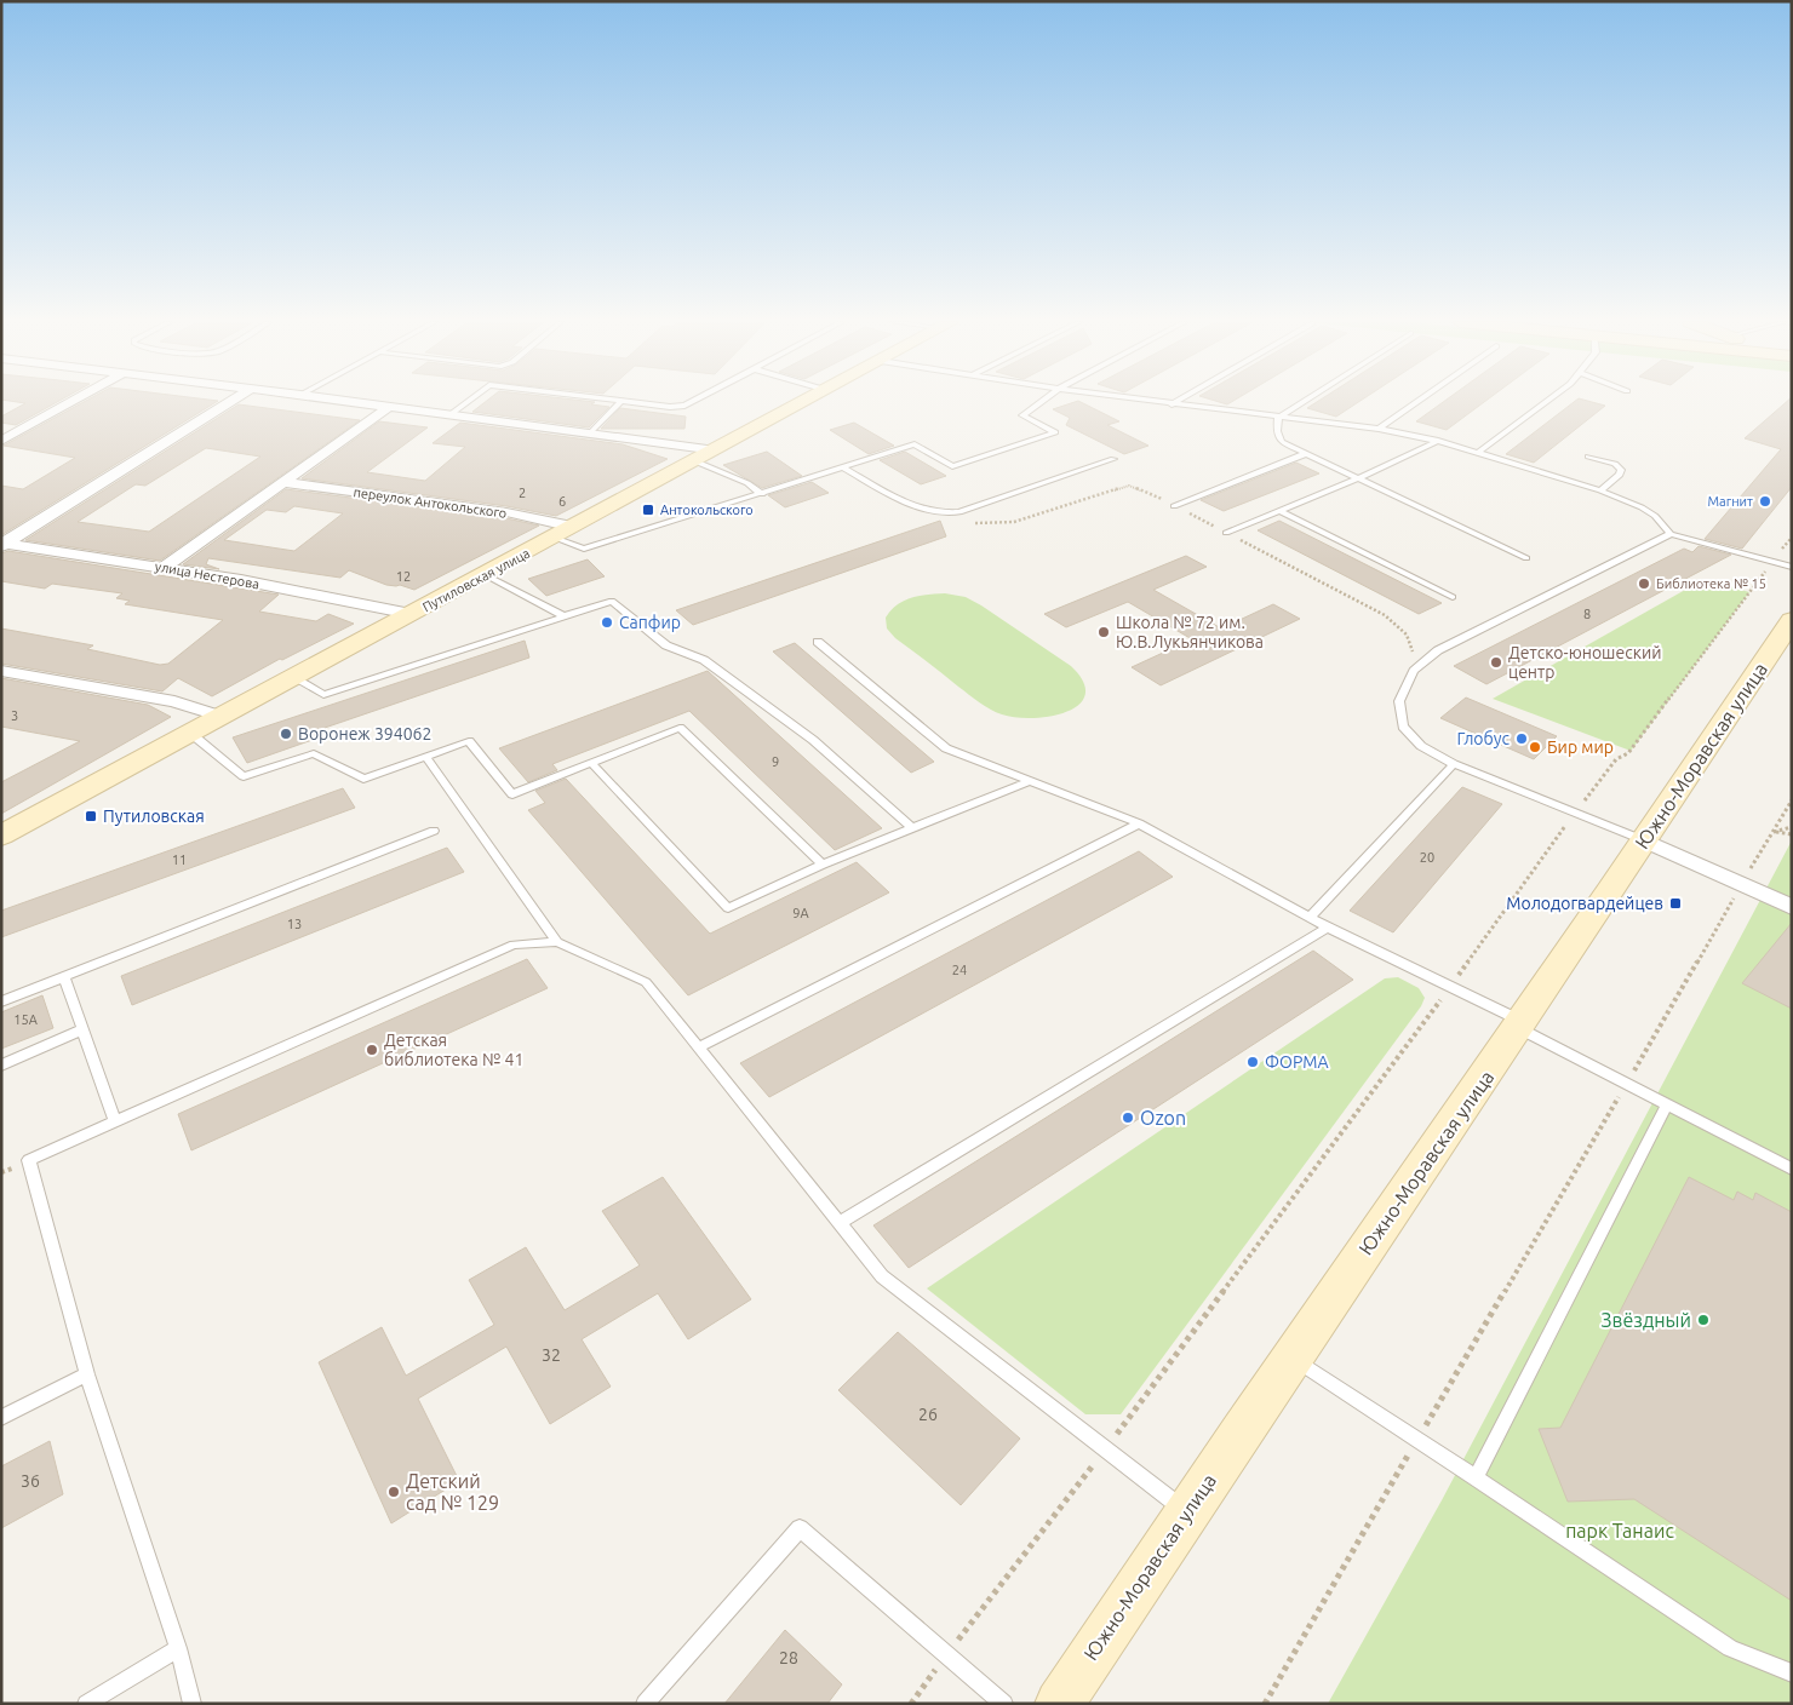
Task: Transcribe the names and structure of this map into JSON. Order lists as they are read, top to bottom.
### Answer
{
  "streets": {
    "street": [
      "переулок Антокольского",
      "улица Нестерова",
      "Путиловская улица",
      "Южно-Моравская улица"
    ]
  },
  "crossings": [
    ["переулок Антокольского", "Путиловская улица"],
    ["улица Нестерова", "Путиловская улица"]
  ],
  "parks": ["парк Танаис"],
  "places": {
    "other": [
      "Магнит",
      "Библиотека № 15",
      "Сапфир",
      "Школа № 72 им. Ю.В.Лукьянчикова",
      "Детско-юношеский центр",
      "Воронеж 394062",
      "Глобус",
      "Бир мир",
      "Детская библиотека № 41",
      "ФОРМА",
      "Ozon",
      "Звёздный",
      "Детский сад № 129"
    ],
    "transit": ["Антокольского", "Путиловская", "Молодогвардейцев"]
  },
  "house_numbers": [
    "2",
    "6",
    "12",
    "8",
    "3",
    "9",
    "20",
    "11",
    "9А",
    "13",
    "24",
    "15А",
    "32",
    "26",
    "36",
    "28"
  ]
}
